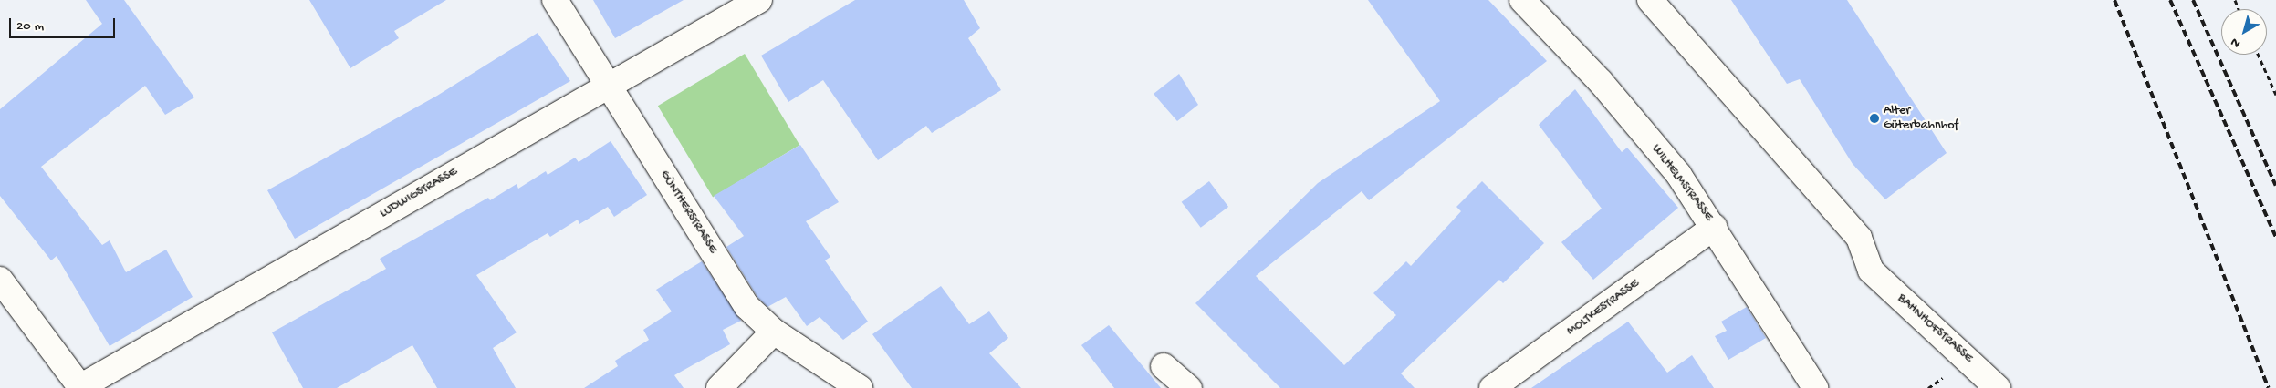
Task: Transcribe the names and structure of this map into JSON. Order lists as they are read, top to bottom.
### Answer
{
  "streets": {
    "street": [
      "WILHELMSTRASSE",
      "LUDWIGSTRASSE",
      "GÜNTHERSTRASSE",
      "MOLTKESTRASSE",
      "BAHNHOFSTRASSE"
    ]
  },
  "crossings": [
    ["WILHELMSTRASSE", "MOLTKESTRASSE"],
    ["LUDWIGSTRASSE", "GÜNTHERSTRASSE"]
  ],
  "places": ["Alter Güterbahnhof"],
  "scale_bar": "20 m",
  "north": "bottom left"
}
